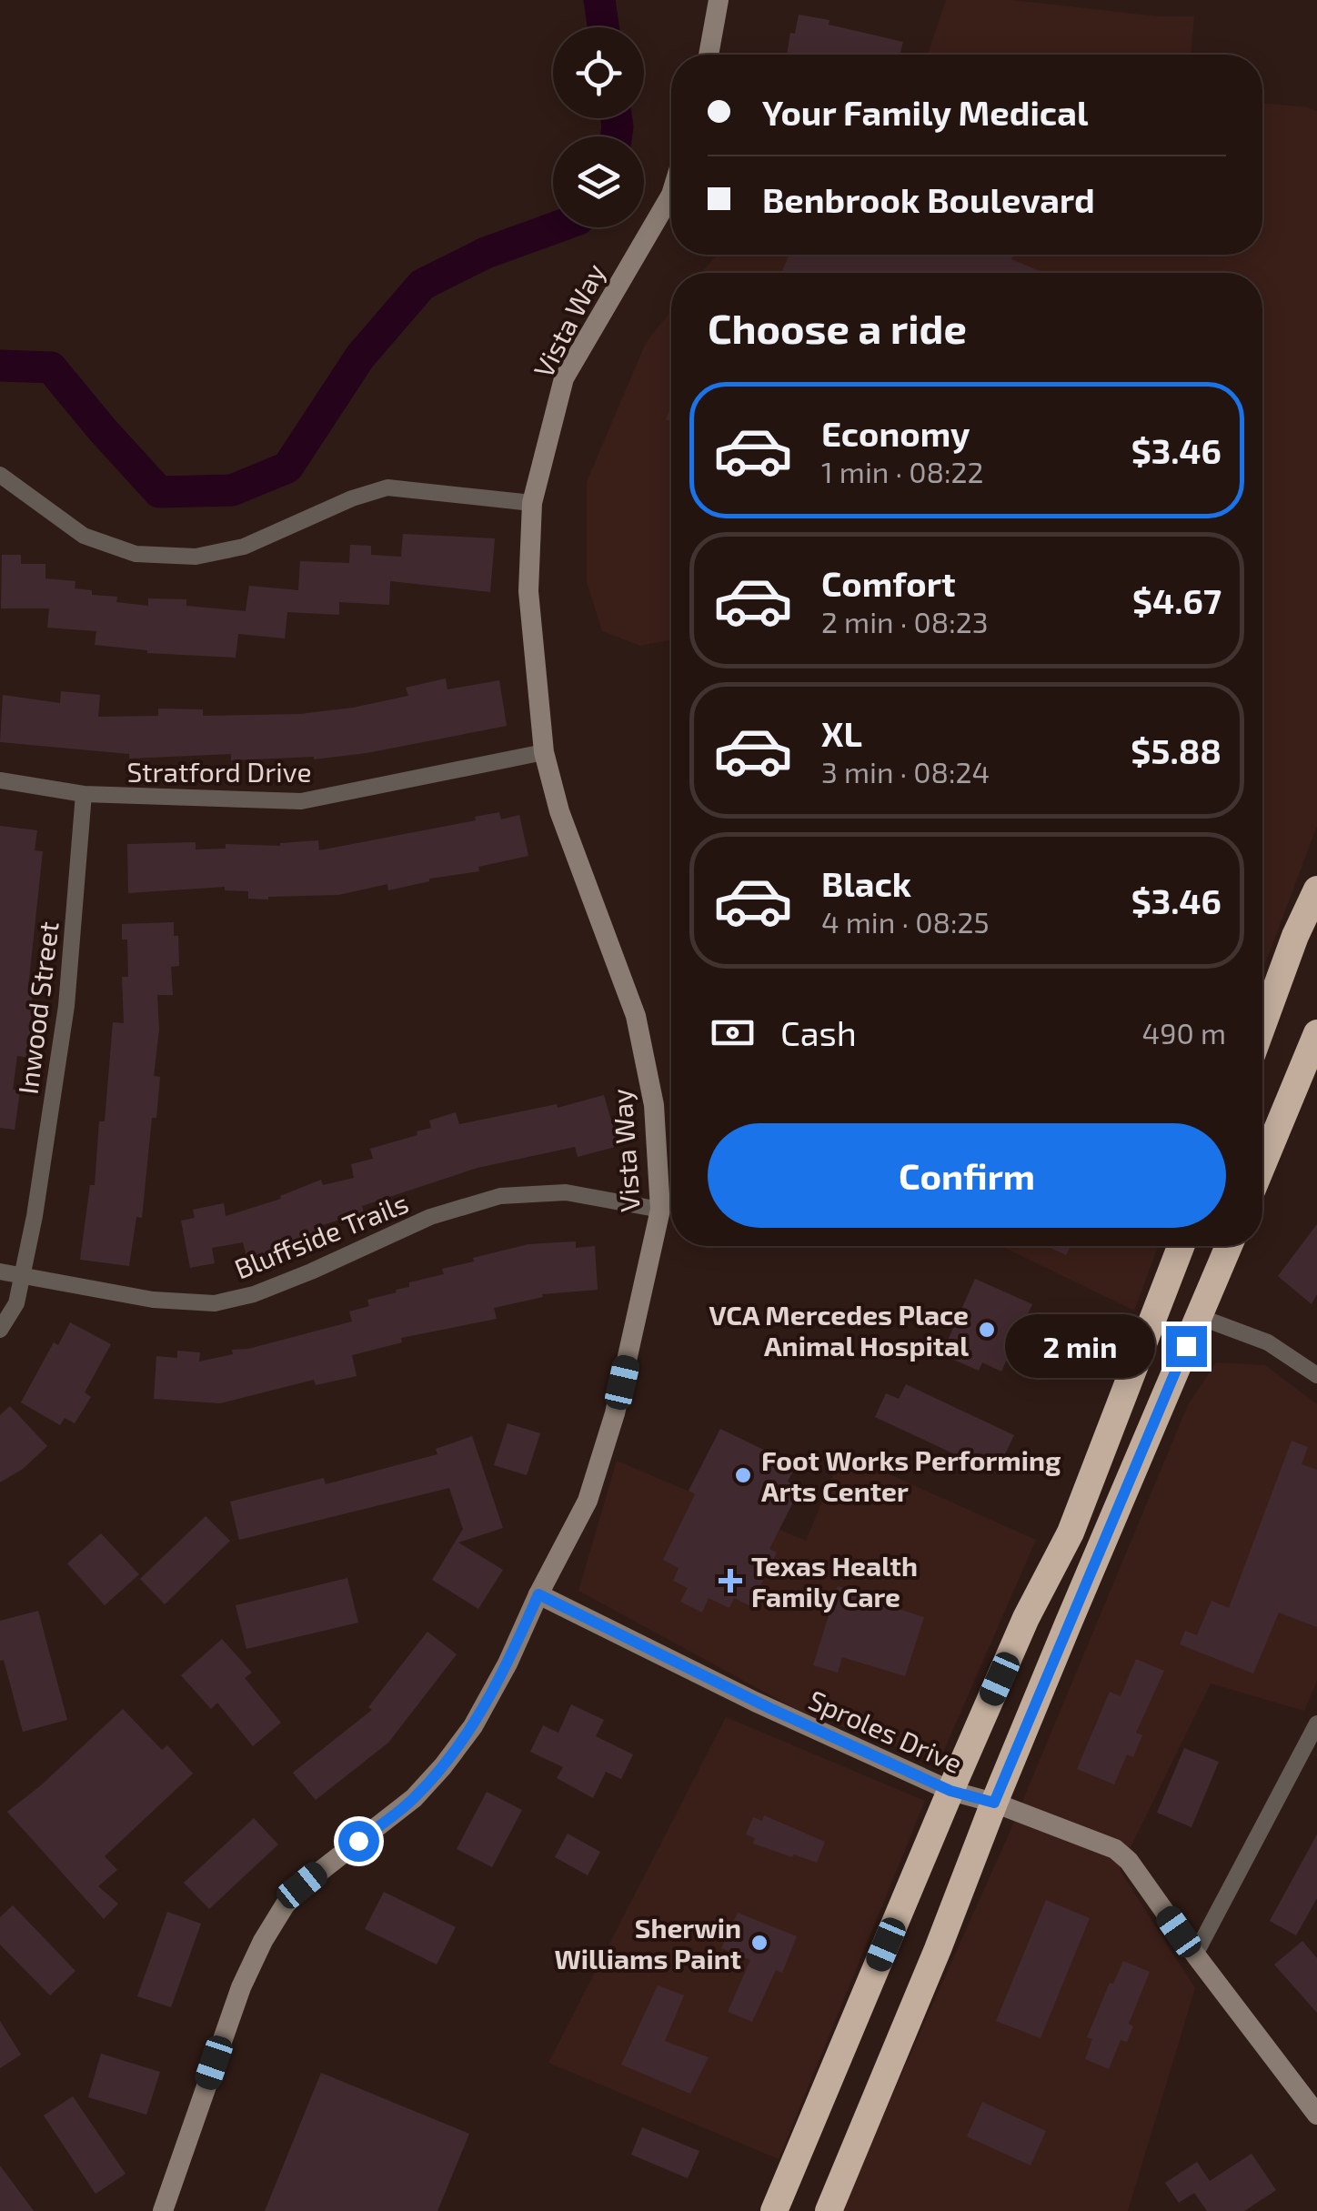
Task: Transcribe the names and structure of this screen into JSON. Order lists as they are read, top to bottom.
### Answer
{
  "streets": {
    "street": [
      "Vista Way",
      "Stratford Drive",
      "Inwood Street",
      "Bluffside Trails",
      "Sproles Drive"
    ]
  },
  "crossings": [
    ["Vista Way", "Stratford Drive"],
    ["Vista Way", "Bluffside Trails"],
    ["Vista Way", "Sproles Drive"],
    ["Stratford Drive", "Inwood Street"],
    ["Inwood Street", "Bluffside Trails"]
  ],
  "places": {
    "other": ["VCA Mercedes Place Animal Hospital", "Foot Works Performing Arts Center", "Sherwin Williams Paint"],
    "health": ["Texas Health Family Care"]
  },
  "page": {
    "banner": ["Your Family Medical", "Benbrook Boulevard"],
    "heading": "Choose a ride",
    "list": [
      {
        "name": "Economy",
        "note": "1 min · 08:22",
        "value": "$3.46"
      },
      {
        "name": "Comfort",
        "note": "2 min · 08:23",
        "value": "$4.67"
      },
      {
        "name": "XL",
        "note": "3 min · 08:24",
        "value": "$5.88"
      },
      {
        "name": "Black",
        "note": "4 min · 08:25",
        "value": "$3.46"
      }
    ],
    "pay": ["Cash", "490 m"],
    "buttons": "Confirm",
    "bubble": "2 min"
  }
}
